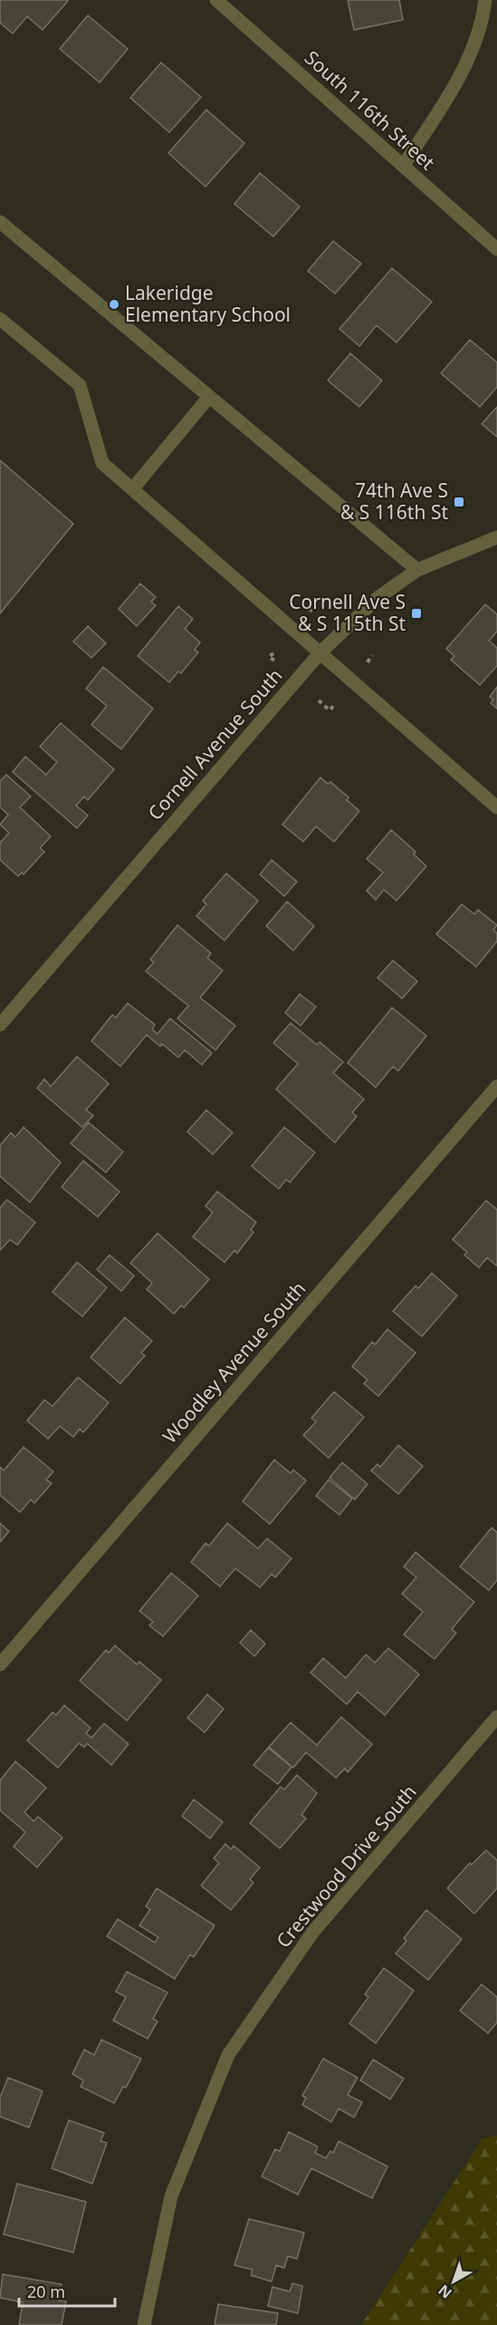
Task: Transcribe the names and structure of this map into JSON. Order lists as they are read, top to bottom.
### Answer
{
  "streets": {
    "street": [
      "South 116th Street",
      "Cornell Avenue South",
      "Woodley Avenue South",
      "Crestwood Drive South"
    ]
  },
  "places": {
    "other": ["Lakeridge Elementary School"],
    "transit": ["74th Ave S & S 116th St", "Cornell Ave S & S 115th St"]
  },
  "scale_bar": "20 m",
  "north": "bottom left"
}
